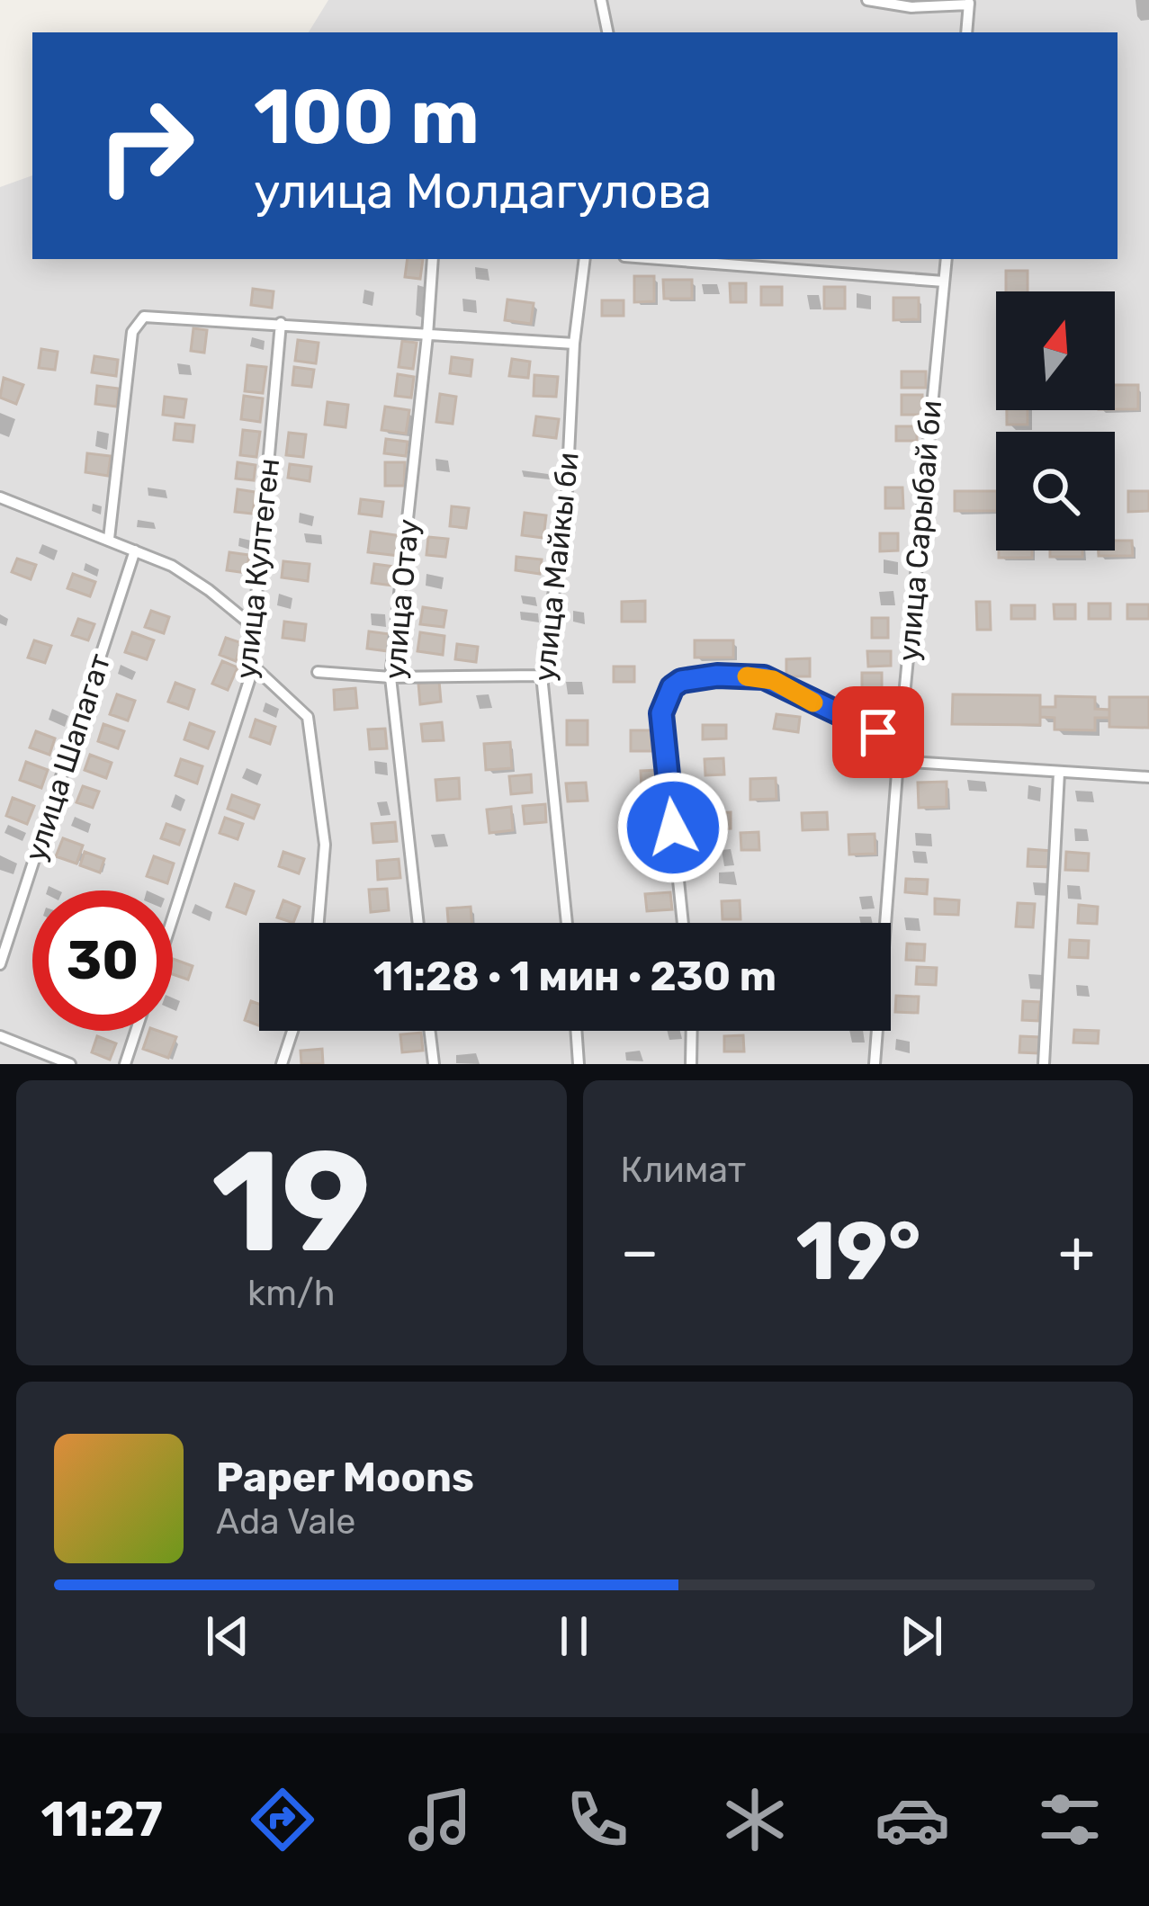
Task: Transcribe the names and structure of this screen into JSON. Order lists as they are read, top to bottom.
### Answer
{
  "streets": {
    "street": [
      "улица Сарыбай би",
      "улица Майкы би",
      "улица Култеген",
      "улица Отау",
      "улица Шапагат"
    ]
  },
  "north": "top",
  "page": {
    "turn": ["100 m", "улица Молдагулова"],
    "limit": "30",
    "trip": "11:28 · 1 мин · 230 m",
    "tile": [
      ["19", "km/h"],
      "Климат"
    ],
    "heat": ["−", "19°", "+"],
    "song": ["Paper Moons", "Ada Vale"],
    "tabs": "11:27"
  }
}
